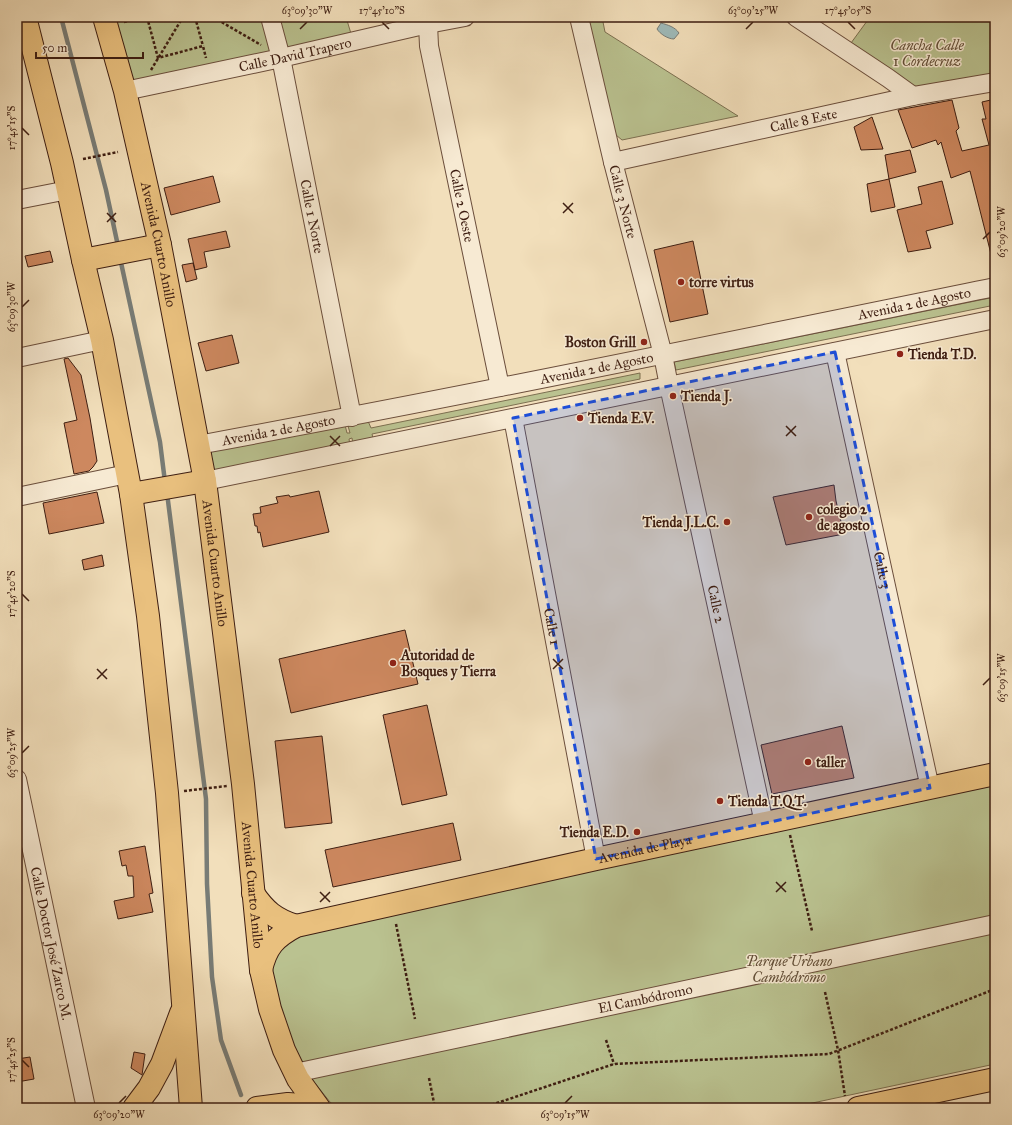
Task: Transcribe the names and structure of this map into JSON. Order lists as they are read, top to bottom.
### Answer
{
  "streets": {
    "main road": ["Avenida Cuarto Anillo", "Avenida de Playa"],
    "street": [
      "Calle David Trapero",
      "Calle 8 Este",
      "Calle 3 Norte",
      "Calle 2 Oeste",
      "Calle 1 Norte",
      "Avenida 2 de Agosto",
      "Calle 3",
      "Calle 2",
      "Calle 1",
      "Calle Doctor José Zarco M.",
      "El Cambódromo"
    ]
  },
  "crossings": [
    ["Calle David Trapero", "Calle 2 Oeste"],
    ["Calle David Trapero", "Calle 1 Norte"],
    ["Calle David Trapero", "Avenida Cuarto Anillo"],
    ["Calle 8 Este", "Calle 3 Norte"],
    ["Calle 3 Norte", "Avenida 2 de Agosto"],
    ["Calle 3 Norte", "Calle 2"],
    ["Calle 2 Oeste", "Avenida 2 de Agosto"],
    ["Calle 1 Norte", "Avenida 2 de Agosto"],
    ["Avenida Cuarto Anillo", "Avenida 2 de Agosto"],
    ["Avenida Cuarto Anillo", "Avenida de Playa"],
    ["Avenida Cuarto Anillo", "El Cambódromo"],
    ["Calle 3", "Avenida de Playa"],
    ["Calle 2", "Avenida de Playa"],
    ["Calle 1", "Avenida de Playa"]
  ],
  "parks": ["Cancha Calle 1 Cordecruz", "Parque Urbano Cambódromo"],
  "places": [
    "torre virtus",
    "Boston Grill",
    "Tienda T.D.",
    "Tienda J.",
    "Tienda E.V.",
    "colegio 2 de agosto",
    "Tienda J.L.C.",
    "Autoridad de Bosques y Tierra",
    "taller",
    "Tienda T.Q.T.",
    "Tienda E.D."
  ],
  "scale_bar": "50 m",
  "coordinates": [
    "63°09'30\"W",
    "17°45'10\"S",
    "63°09'25\"W",
    "17°45'05\"S",
    "17°45'15\"S",
    "63°09'20\"W",
    "17°45'20\"S",
    "63°09'15\"W",
    "17°45'25\"S"
  ]
}
